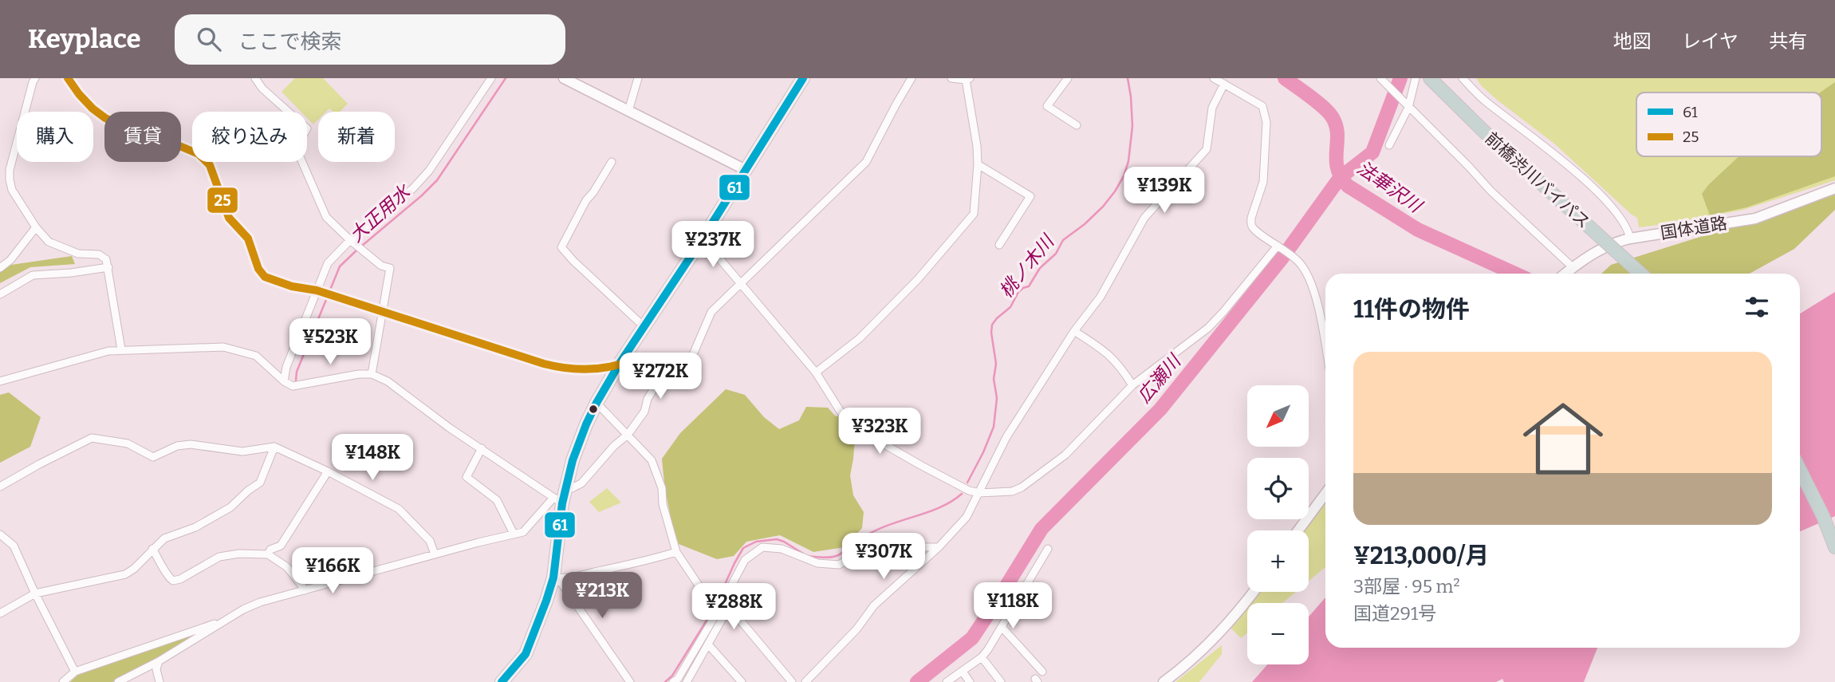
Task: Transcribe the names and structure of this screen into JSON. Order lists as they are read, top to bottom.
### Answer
{
  "streets": {
    "highway": ["前橋渋川バイパス"],
    "street": ["国体道路"]
  },
  "water": [
    "法華沢川",
    "大正用水",
    "桃ノ木川",
    "広瀬川"
  ],
  "lines": ["transit line 61", "transit line 25"],
  "legend": ["61", "25"],
  "north": "bottom left",
  "page": {
    "header": "Keyplace",
    "search": "ここで検索",
    "nav": ["地図", "レイヤ", "共有"],
    "chip": [
      "購入",
      "賃貸",
      "絞り込み",
      "新着"
    ],
    "price": [
      "¥139K",
      "¥237K",
      "¥523K",
      "¥272K",
      "¥323K",
      "¥148K",
      "¥307K",
      "¥166K",
      "¥213K",
      "¥118K",
      "¥288K"
    ],
    "heading": "11件の物件",
    "list": [
      {
        "name": "¥213,000/月",
        "note": "3部屋 · 95 m² · 国道291号"
      }
    ],
    "map_buttons": ["+", "−"]
  }
}
